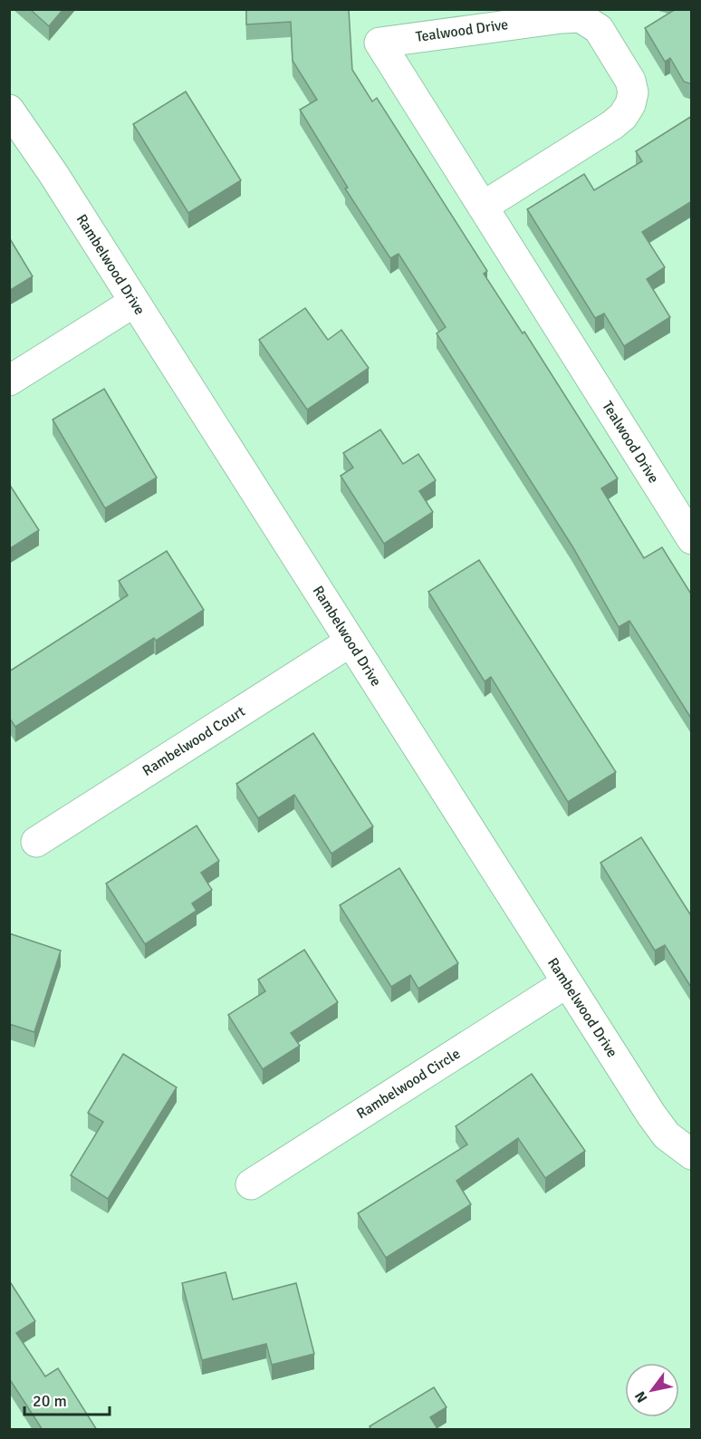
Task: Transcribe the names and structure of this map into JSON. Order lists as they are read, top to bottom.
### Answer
{
  "streets": {
    "street": [
      "Tealwood Drive",
      "Rambelwood Drive",
      "Rambelwood Court",
      "Rambelwood Circle"
    ]
  },
  "crossings": [
    ["Rambelwood Drive", "Rambelwood Court"],
    ["Rambelwood Drive", "Rambelwood Circle"]
  ],
  "scale_bar": "20 m",
  "north": "bottom left"
}
